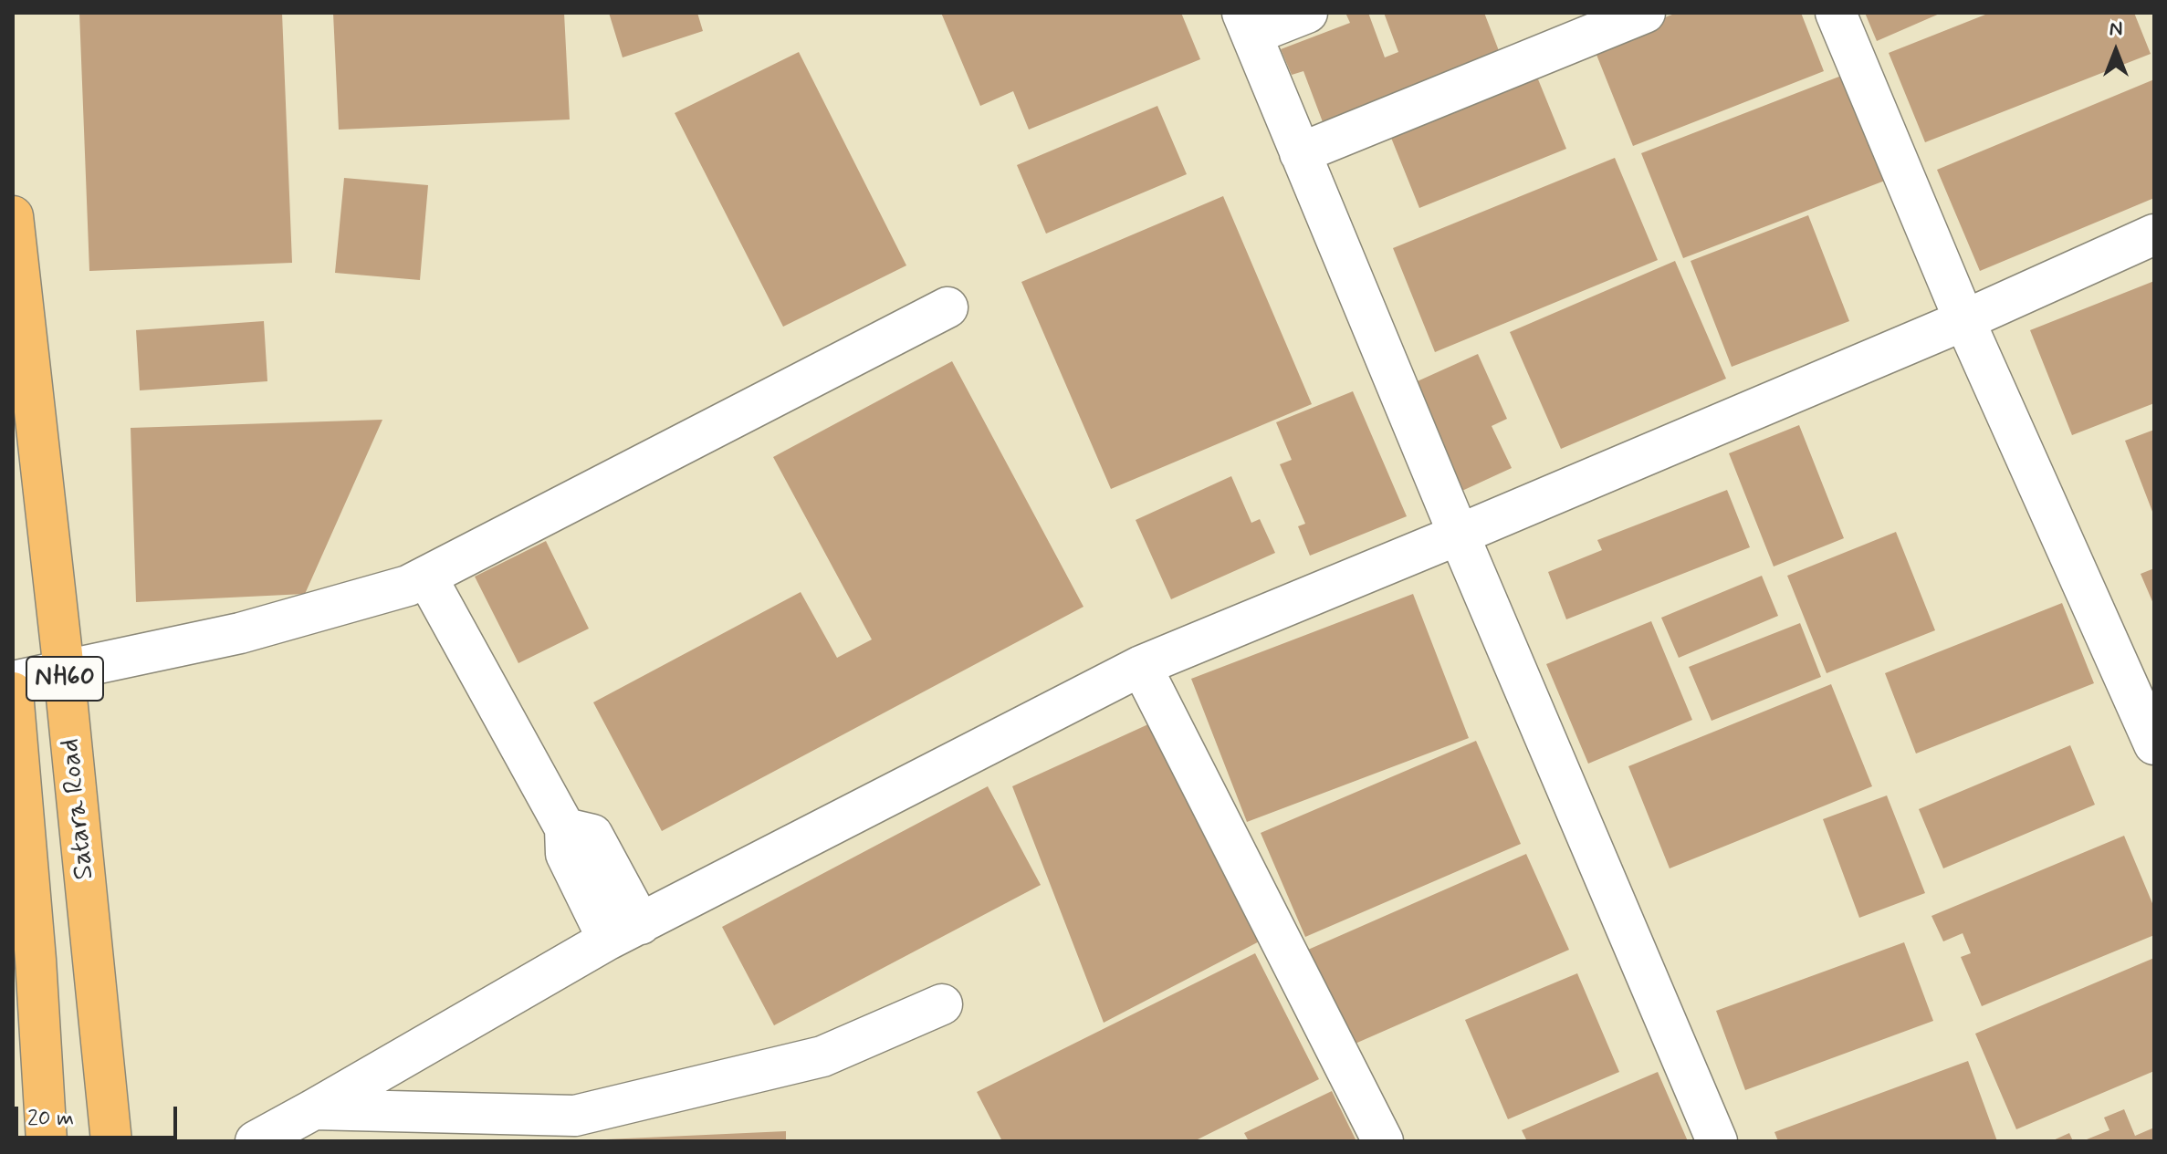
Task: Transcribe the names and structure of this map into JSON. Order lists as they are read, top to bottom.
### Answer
{
  "streets": {
    "highway": ["NH60", "Satara Road"]
  },
  "scale_bar": "20 m",
  "north": "top"
}
